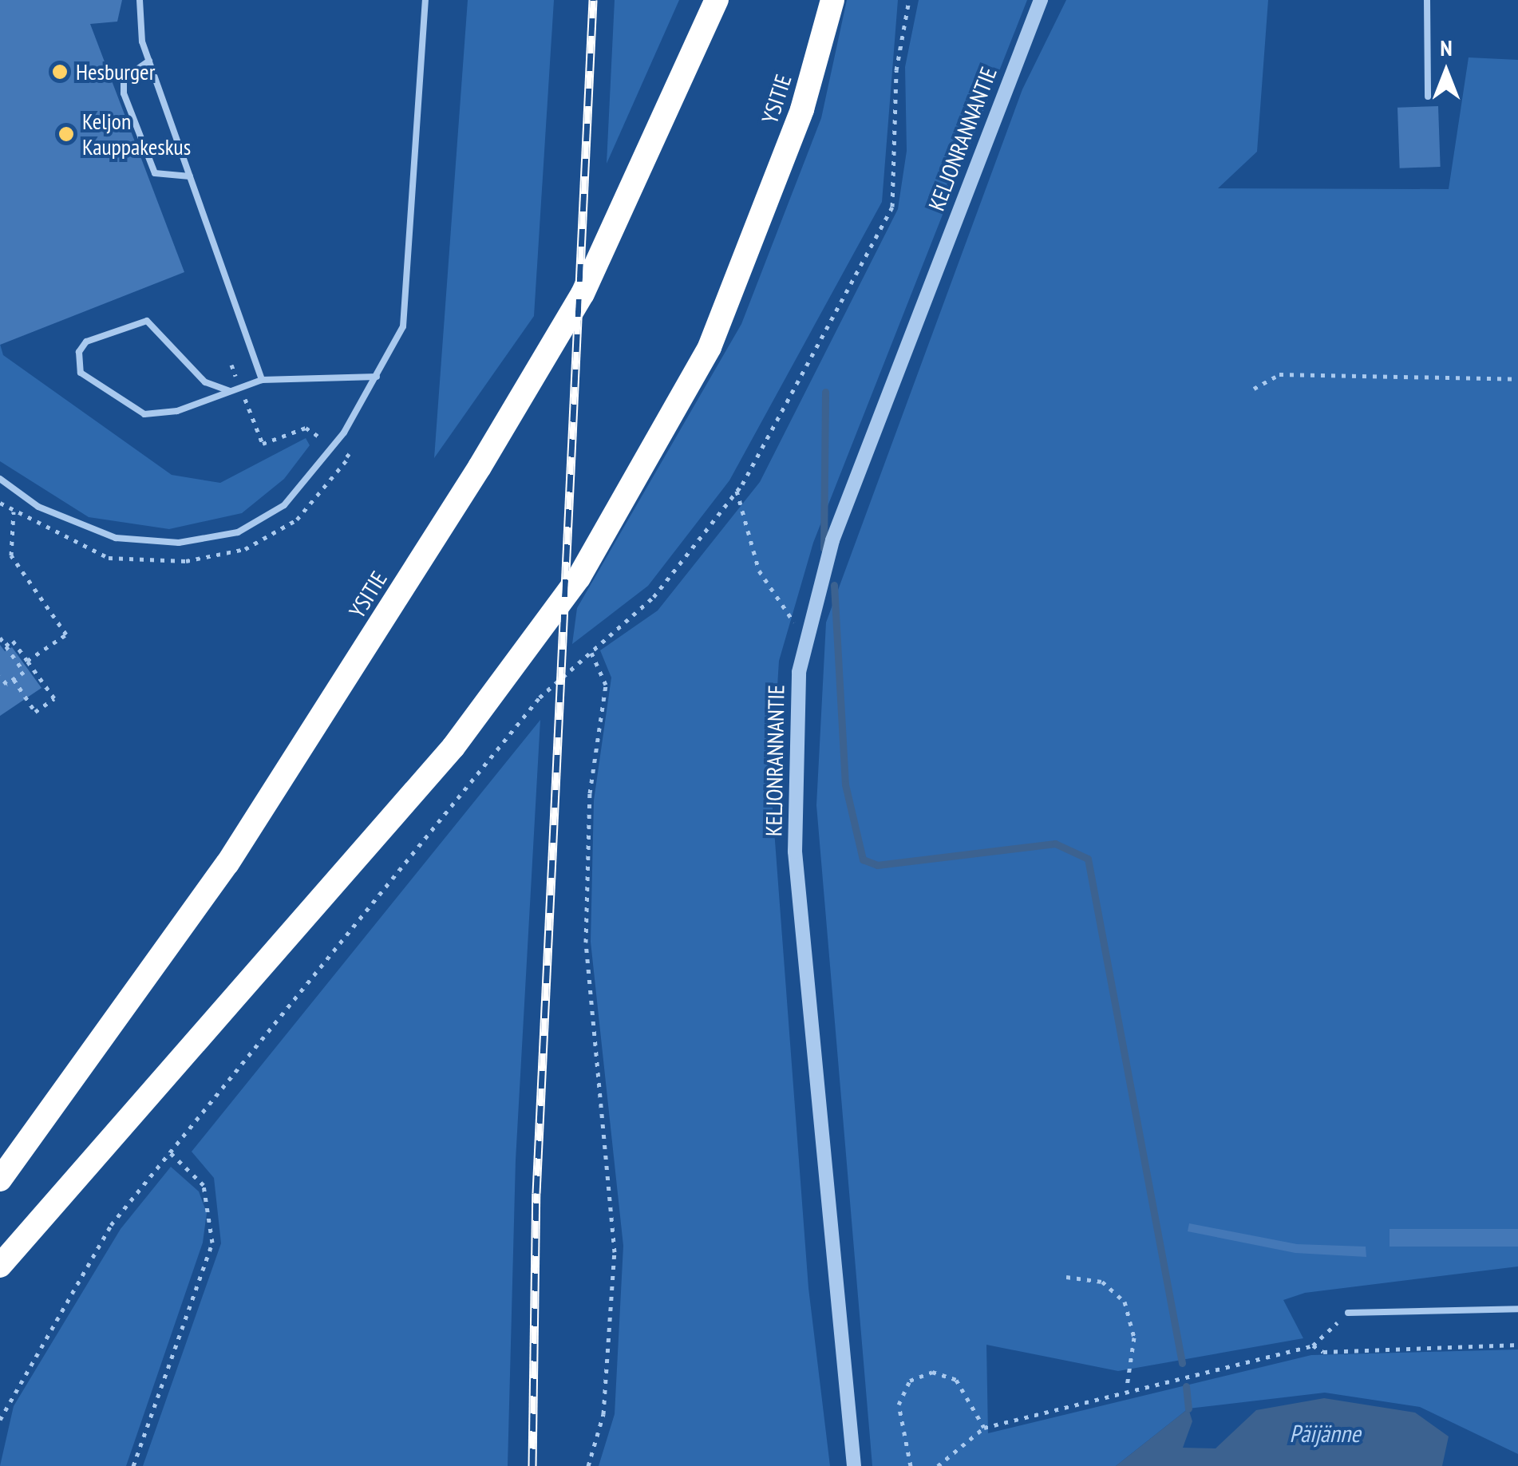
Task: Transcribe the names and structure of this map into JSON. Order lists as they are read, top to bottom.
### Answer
{
  "streets": {
    "highway": ["YSITIE"],
    "street": ["KELJONRANNANTIE"]
  },
  "water": ["Päijänne"],
  "places": ["Hesburger", "Keljon Kauppakeskus"],
  "north": "top"
}
